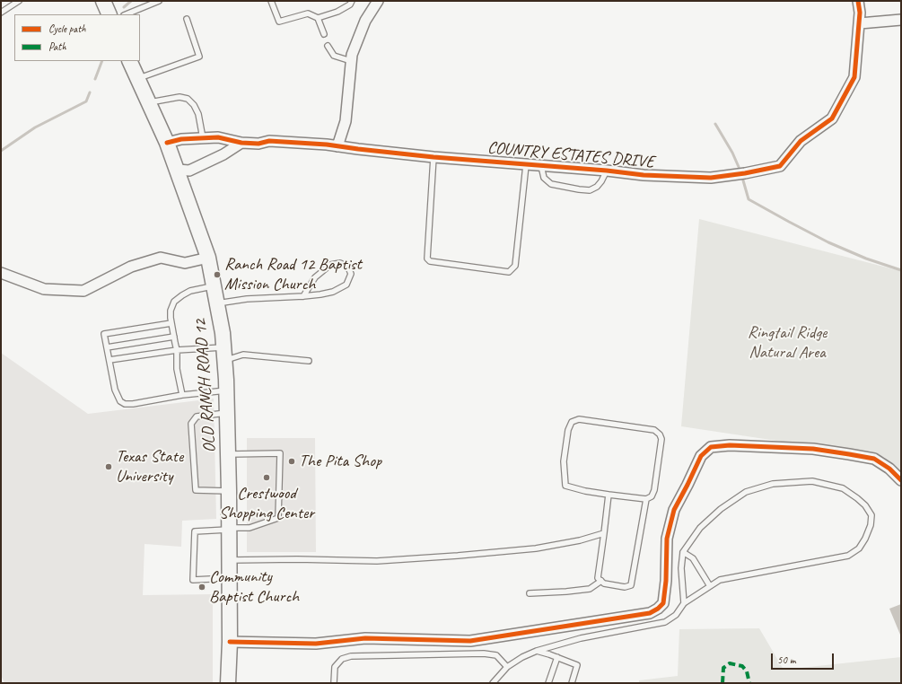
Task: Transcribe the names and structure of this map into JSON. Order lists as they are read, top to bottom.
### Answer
{
  "streets": {
    "main road": ["OLD RANCH ROAD 12"],
    "street": ["COUNTRY ESTATES DRIVE"]
  },
  "crossings": [
    ["COUNTRY ESTATES DRIVE", "OLD RANCH ROAD 12"]
  ],
  "parks": ["Ringtail Ridge Natural Area"],
  "places": [
    "Ranch Road 12 Baptist Mission Church",
    "The Pita Shop",
    "Texas State University",
    "Crestwood Shopping Center",
    "Community Baptist Church"
  ],
  "legend": ["Cycle path", "Path"],
  "scale_bar": "50 m"
}
